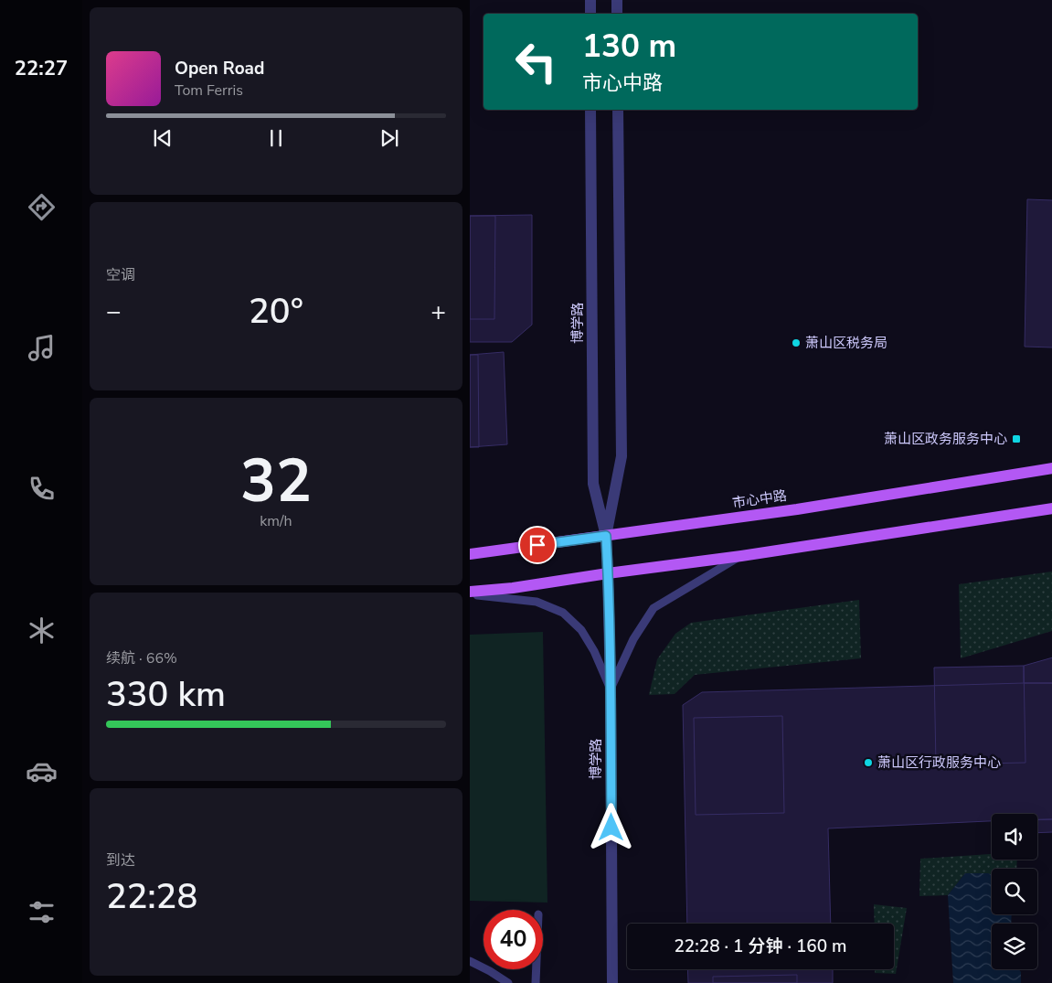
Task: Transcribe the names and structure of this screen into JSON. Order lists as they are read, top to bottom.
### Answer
{
  "streets": {
    "main road": ["市心中路"],
    "street": ["博学路"]
  },
  "crossings": [
    ["博学路", "市心中路"]
  ],
  "places": {
    "other": ["萧山区税务局", "萧山区行政服务中心"],
    "transit": ["萧山区政务服务中心"]
  },
  "page": {
    "tabs": "22:27",
    "turn": ["130 m", "市心中路"],
    "song": ["Open Road", "Tom Ferris"],
    "tile": [
      "空调",
      ["32", "km/h"],
      ["续航 · 66%", "330 km"],
      ["到达", "22:28"]
    ],
    "heat": ["−", "20°", "+"],
    "limit": "40",
    "trip": "22:28 · 1 分钟 · 160 m"
  }
}
